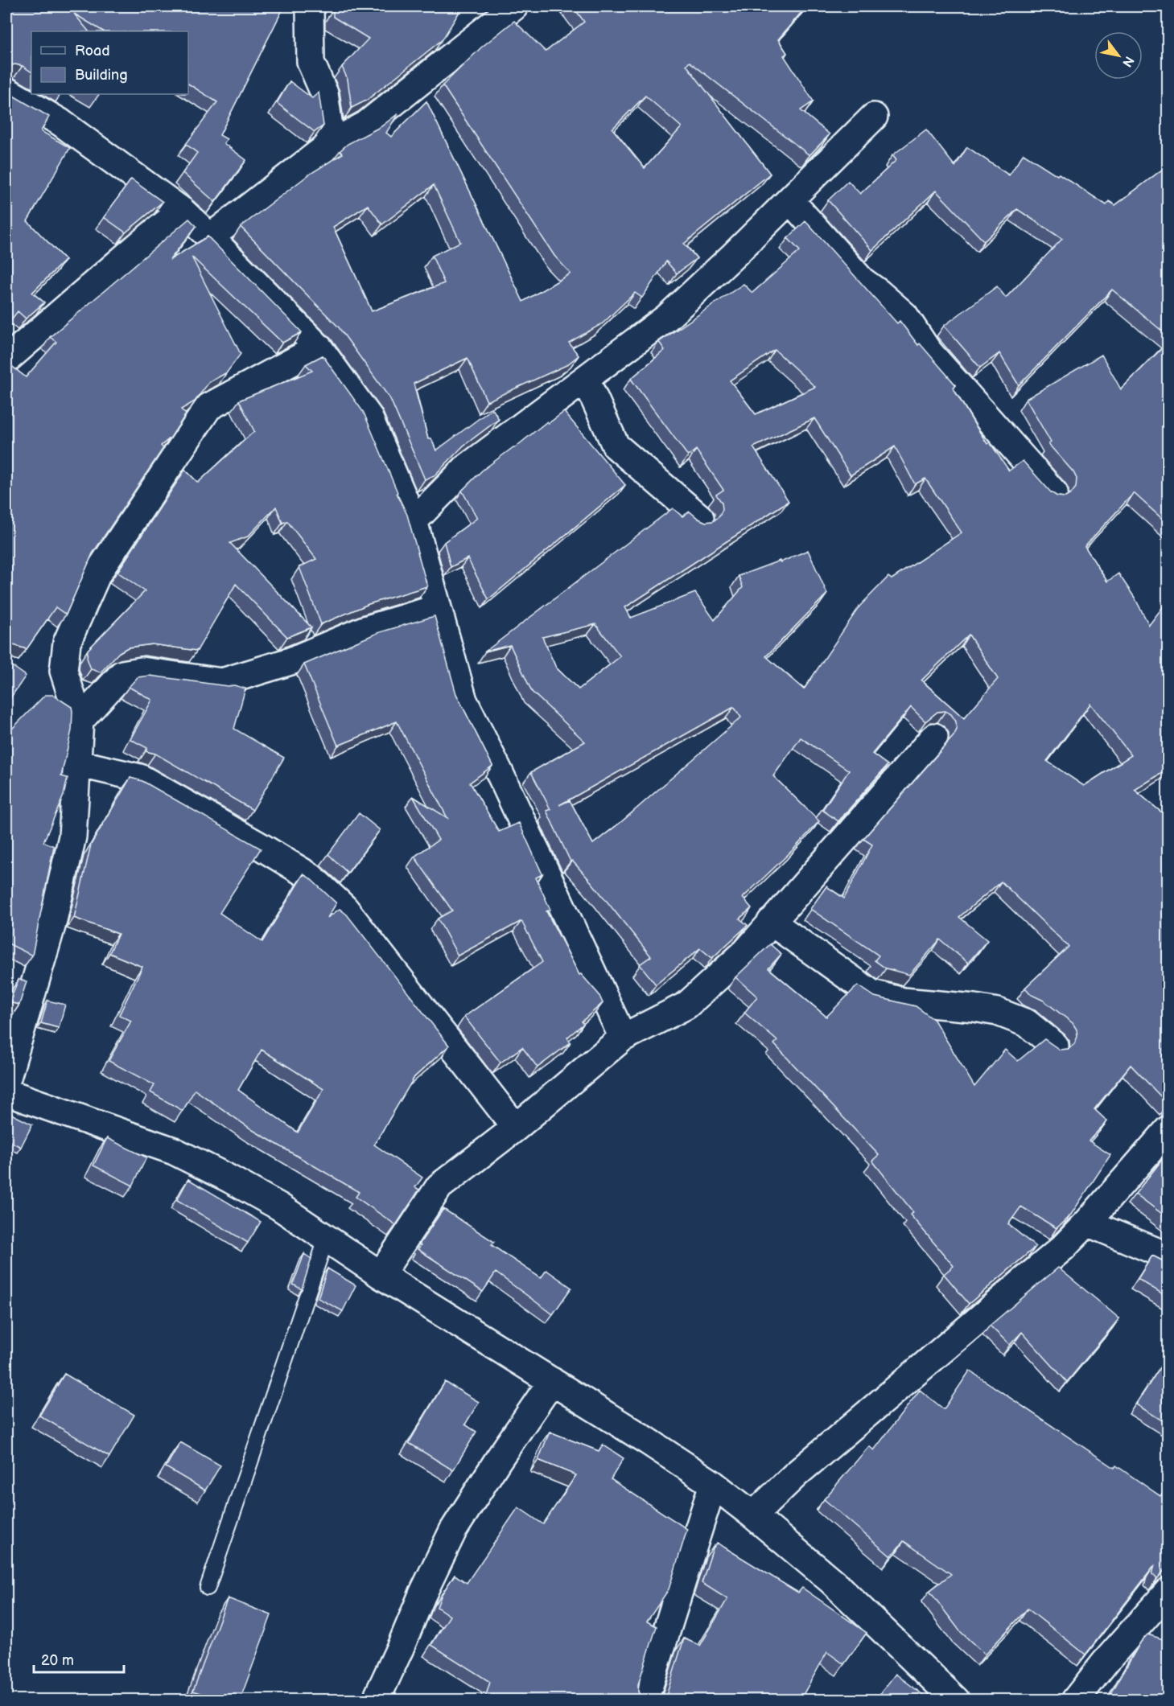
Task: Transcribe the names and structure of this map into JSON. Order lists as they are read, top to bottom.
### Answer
{
  "legend": ["Road", "Building"],
  "scale_bar": "20 m",
  "north": "bottom right"
}
